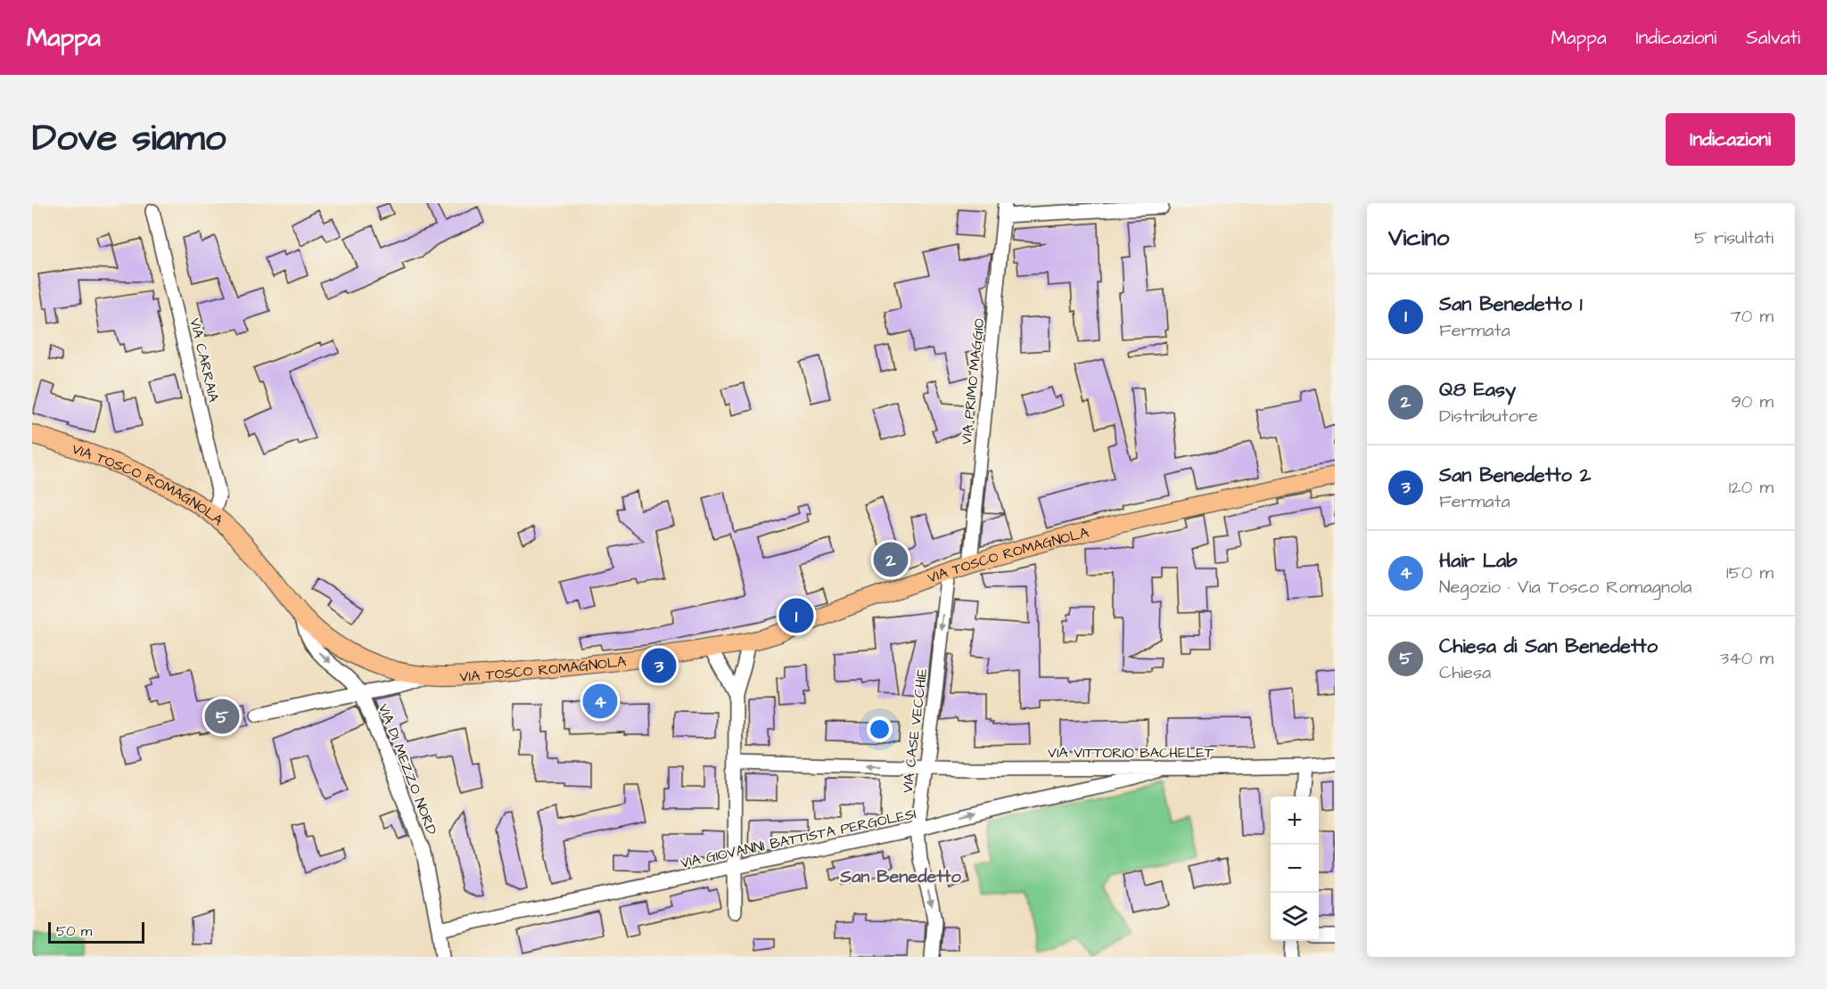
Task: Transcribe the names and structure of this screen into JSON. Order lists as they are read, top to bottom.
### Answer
{
  "streets": {
    "main road": ["VIA TOSCO ROMAGNOLA"],
    "street": [
      "VIA CARRAIA",
      "VIA PRIMO MAGGIO",
      "VIA CASE VECCHIE",
      "VIA VITTORIO BACHELET",
      "VIA DI MEZZO NORD",
      "VIA GIOVANNI BATTISTA PERGOLESI"
    ]
  },
  "crossings": [
    ["VIA CARRAIA", "VIA TOSCO ROMAGNOLA"],
    ["VIA PRIMO MAGGIO", "VIA TOSCO ROMAGNOLA"],
    ["VIA TOSCO ROMAGNOLA", "VIA CASE VECCHIE"],
    ["VIA TOSCO ROMAGNOLA", "VIA DI MEZZO NORD"],
    ["VIA CASE VECCHIE", "VIA VITTORIO BACHELET"],
    ["VIA CASE VECCHIE", "VIA GIOVANNI BATTISTA PERGOLESI"],
    ["VIA VITTORIO BACHELET", "VIA GIOVANNI BATTISTA PERGOLESI"],
    ["VIA DI MEZZO NORD", "VIA GIOVANNI BATTISTA PERGOLESI"]
  ],
  "one_way": ["VIA CASE VECCHIE"],
  "districts": ["San Benedetto"],
  "scale_bar": "50 m",
  "page": {
    "header": "Mappa",
    "nav": ["Mappa", "Indicazioni", "Salvati"],
    "title": "Dove siamo",
    "buttons": "Indicazioni",
    "heading": ["Vicino", "5 risultati"],
    "list": [
      {
        "mark": "1",
        "name": "San Benedetto 1",
        "note": "Fermata",
        "value": "70 m"
      },
      {
        "mark": "2",
        "name": "Q8 Easy",
        "note": "Distributore",
        "value": "90 m"
      },
      {
        "mark": "3",
        "name": "San Benedetto 2",
        "note": "Fermata",
        "value": "120 m"
      },
      {
        "mark": "4",
        "name": "Hair Lab",
        "note": "Negozio · Via Tosco Romagnola",
        "value": "150 m"
      },
      {
        "mark": "5",
        "name": "Chiesa di San Benedetto",
        "note": "Chiesa",
        "value": "340 m"
      }
    ],
    "pins": [
      "2",
      "1",
      "3",
      "4",
      "5"
    ],
    "map_buttons": ["+", "−"],
    "scale": "50 m"
  }
}
